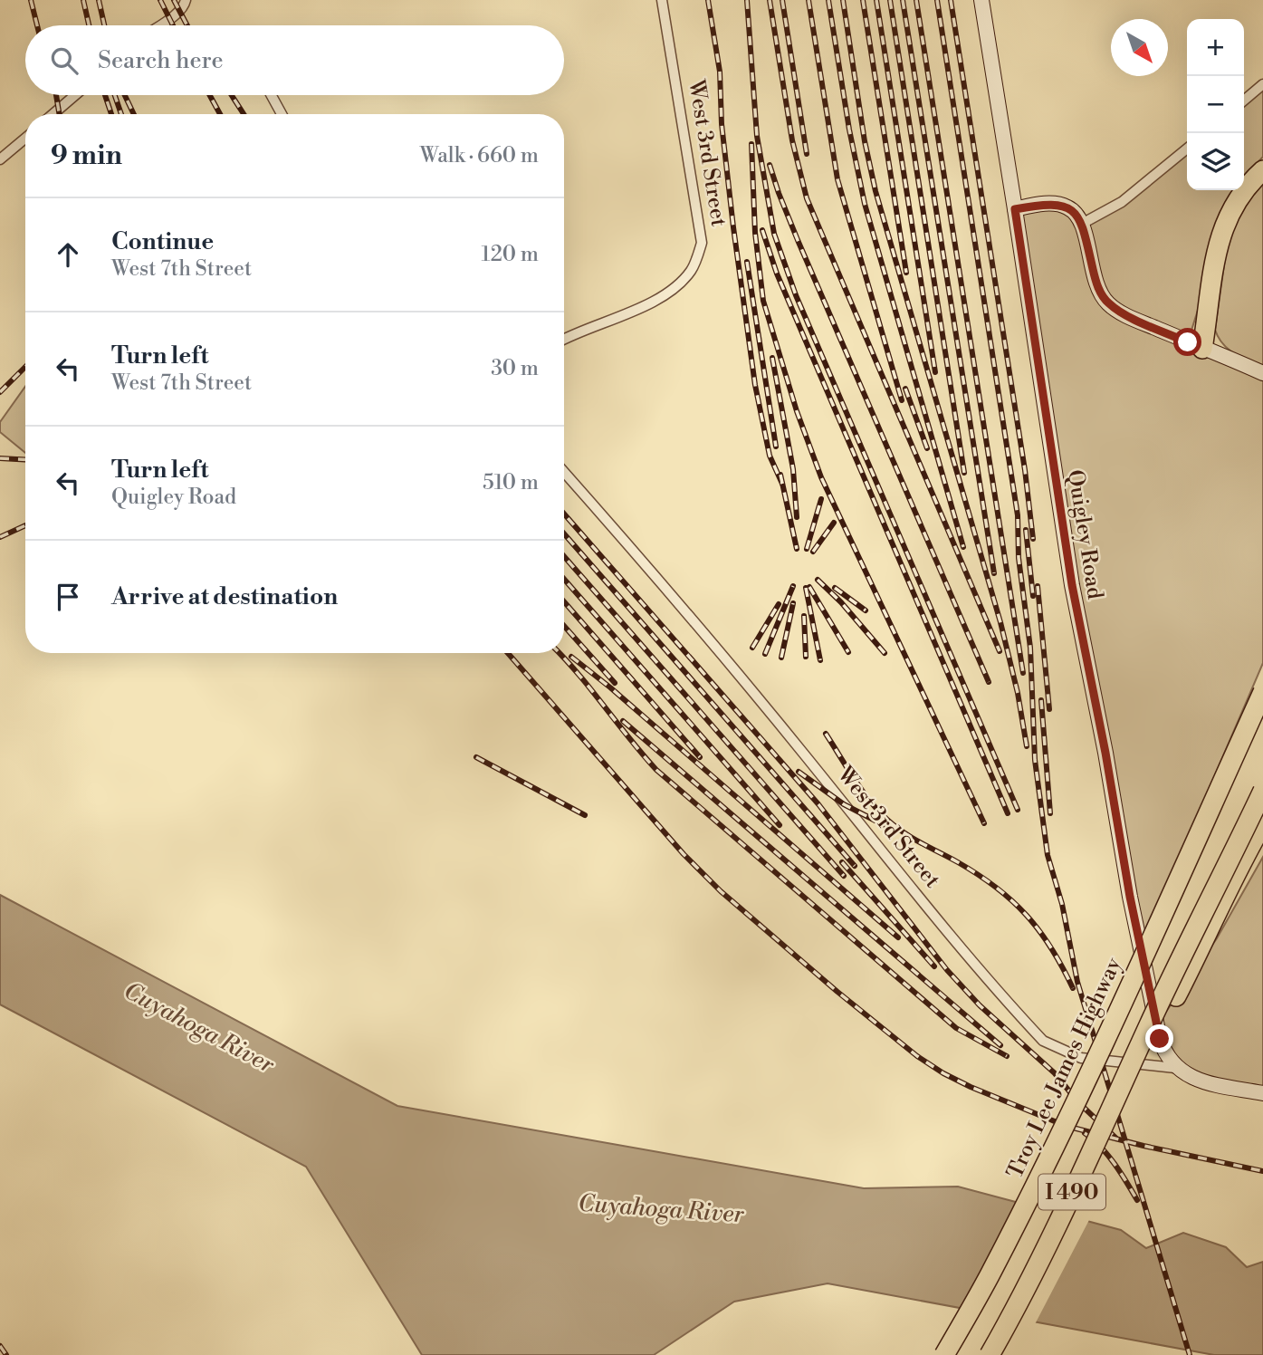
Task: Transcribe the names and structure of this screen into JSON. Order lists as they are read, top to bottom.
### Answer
{
  "streets": {
    "highway": ["Troy Lee James Highway", "I 490"],
    "street": ["West 3rd Street", "Quigley Road"]
  },
  "crossings": [
    ["West 3rd Street", "Quigley Road"]
  ],
  "water": ["Cuyahoga River"],
  "north": "bottom right",
  "page": {
    "map_buttons": ["+", "−"],
    "search": "Search here",
    "heading": ["9 min", "Walk · 660 m"],
    "list": [
      ["Continue", "West 7th Street", "120 m"],
      ["Turn left", "West 7th Street", "30 m"],
      ["Turn left", "Quigley Road", "510 m"],
      "Arrive at destination"
    ]
  }
}
